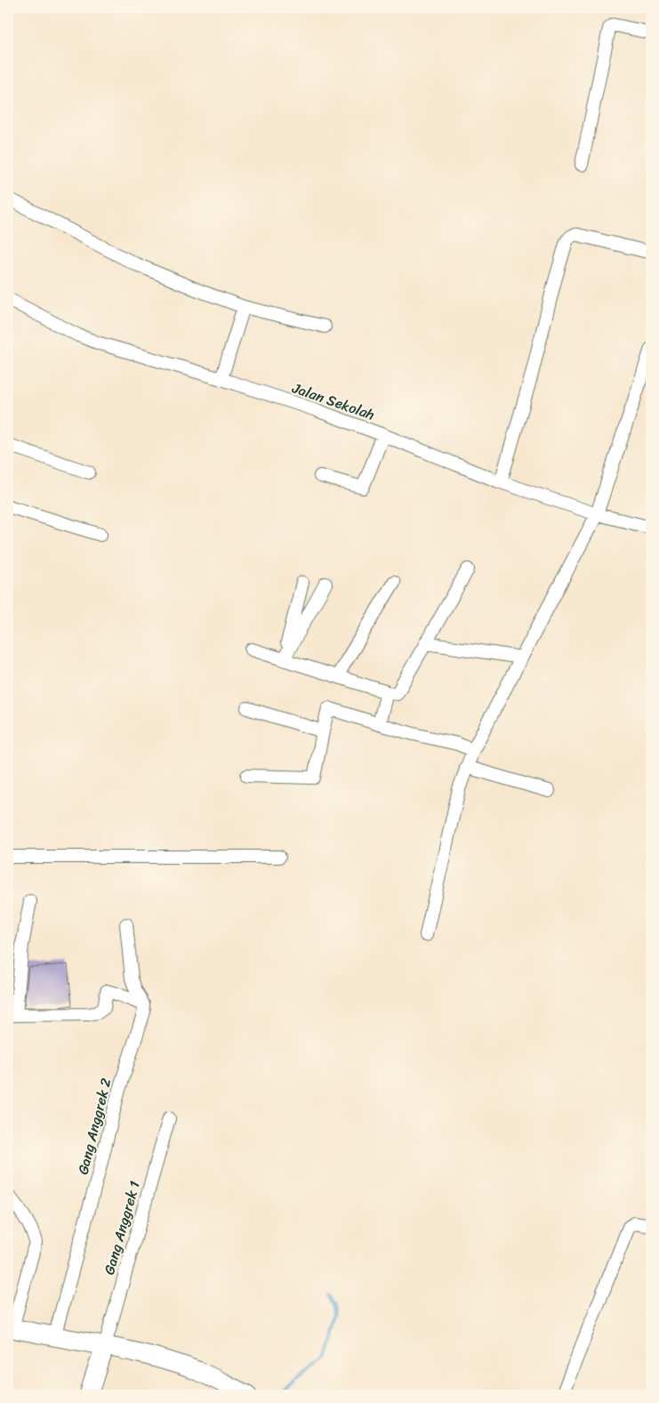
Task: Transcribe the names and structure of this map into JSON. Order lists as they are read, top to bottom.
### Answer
{
  "streets": {
    "street": ["Jalan Sekolah", "Gang Anggrek 2", "Gang Anggrek 1"]
  }
}
